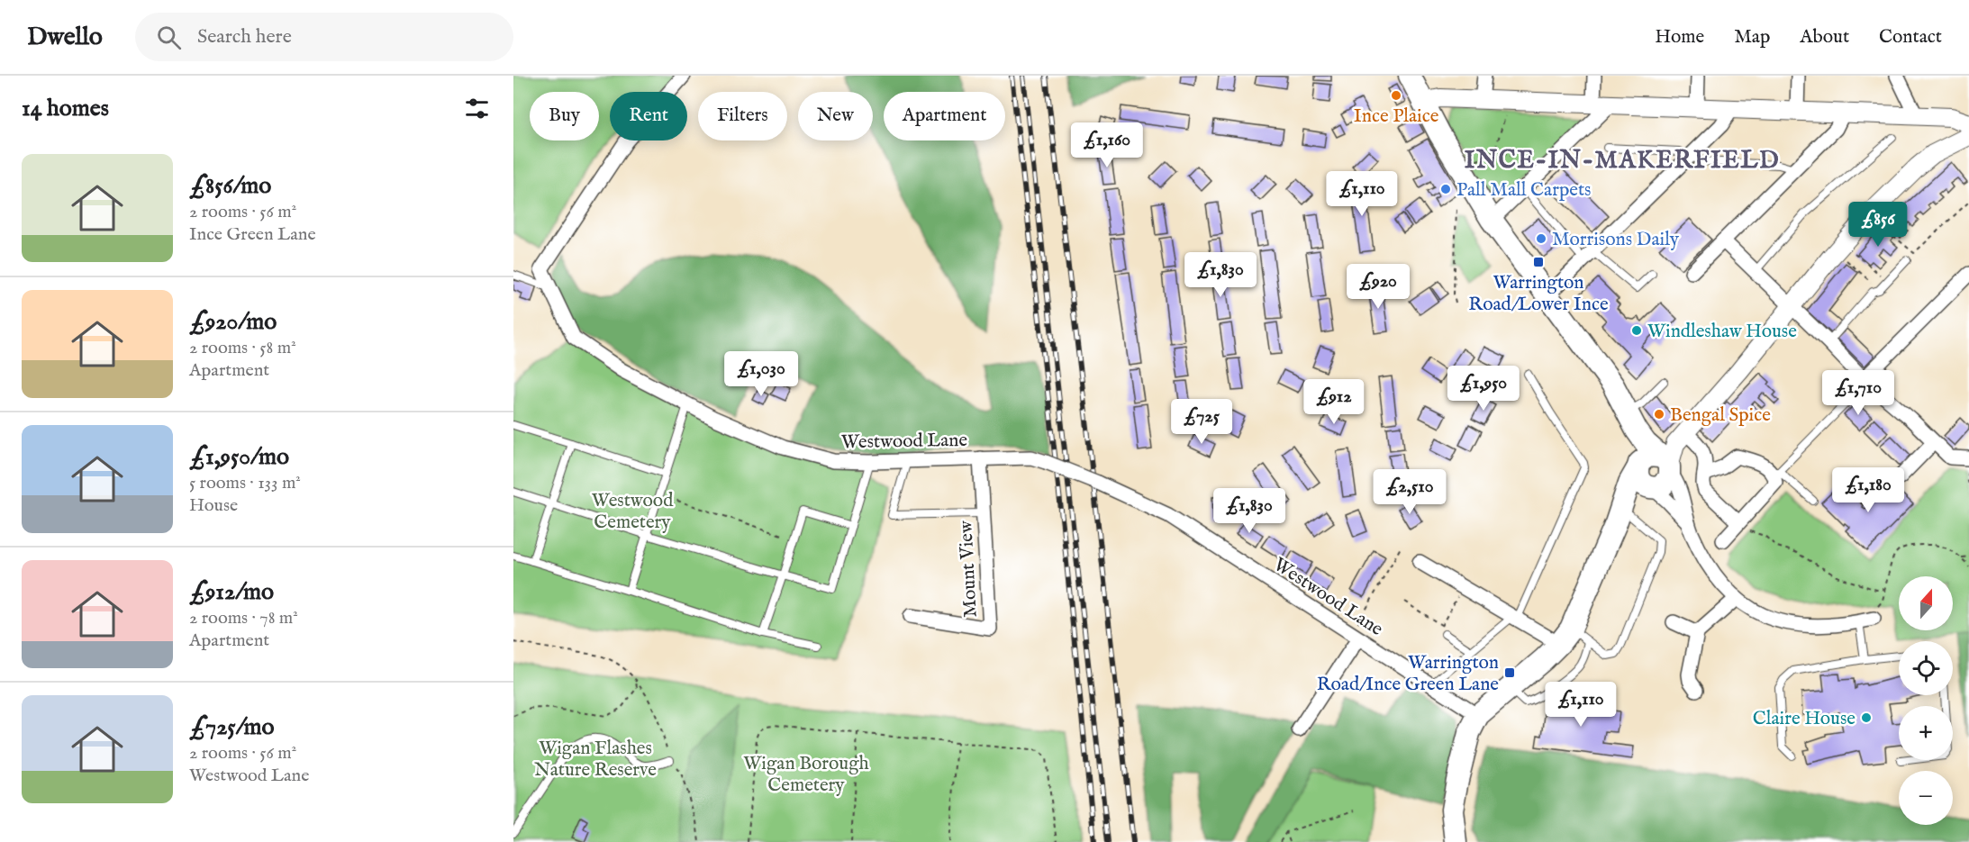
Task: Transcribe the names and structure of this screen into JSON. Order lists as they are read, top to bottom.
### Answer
{
  "streets": {
    "street": ["Westwood Lane", "Mount View"]
  },
  "crossings": [
    ["Westwood Lane", "Mount View"]
  ],
  "districts": ["INCE-IN-MAKERFIELD"],
  "parks": ["Westwood Cemetery", "Wigan Flashes Nature Reserve", "Wigan Borough Cemetery"],
  "places": {
    "other": [
      "Ince Plaice",
      "Pall Mall Carpets",
      "Morrisons Daily",
      "Windleshaw House",
      "Bengal Spice",
      "Claire House"
    ],
    "transit": ["Warrington Road/Lower Ince", "Warrington Road/Ince Green Lane"]
  },
  "north": "top",
  "page": {
    "header": "Dwello",
    "search": "Search here",
    "nav": [
      "Home",
      "Map",
      "About",
      "Contact"
    ],
    "heading": "14 homes",
    "chip": [
      "Buy",
      "Rent",
      "Filters",
      "New",
      "Apartment"
    ],
    "price": [
      "£1,160",
      "£1,110",
      "£856",
      "£1,830",
      "£920",
      "£1,030",
      "£1,950",
      "£1,710",
      "£912",
      "£725",
      "£1,180",
      "£2,510",
      "£1,830",
      "£1,110"
    ],
    "list": [
      {
        "name": "£856/mo",
        "note": "2 rooms · 56 m² · Ince Green Lane"
      },
      {
        "name": "£920/mo",
        "note": "2 rooms · 58 m² · Apartment"
      },
      {
        "name": "£1,950/mo",
        "note": "5 rooms · 133 m² · House"
      },
      {
        "name": "£912/mo",
        "note": "2 rooms · 78 m² · Apartment"
      },
      {
        "name": "£725/mo",
        "note": "2 rooms · 56 m² · Westwood Lane"
      }
    ],
    "map_buttons": ["+", "−"]
  }
}
